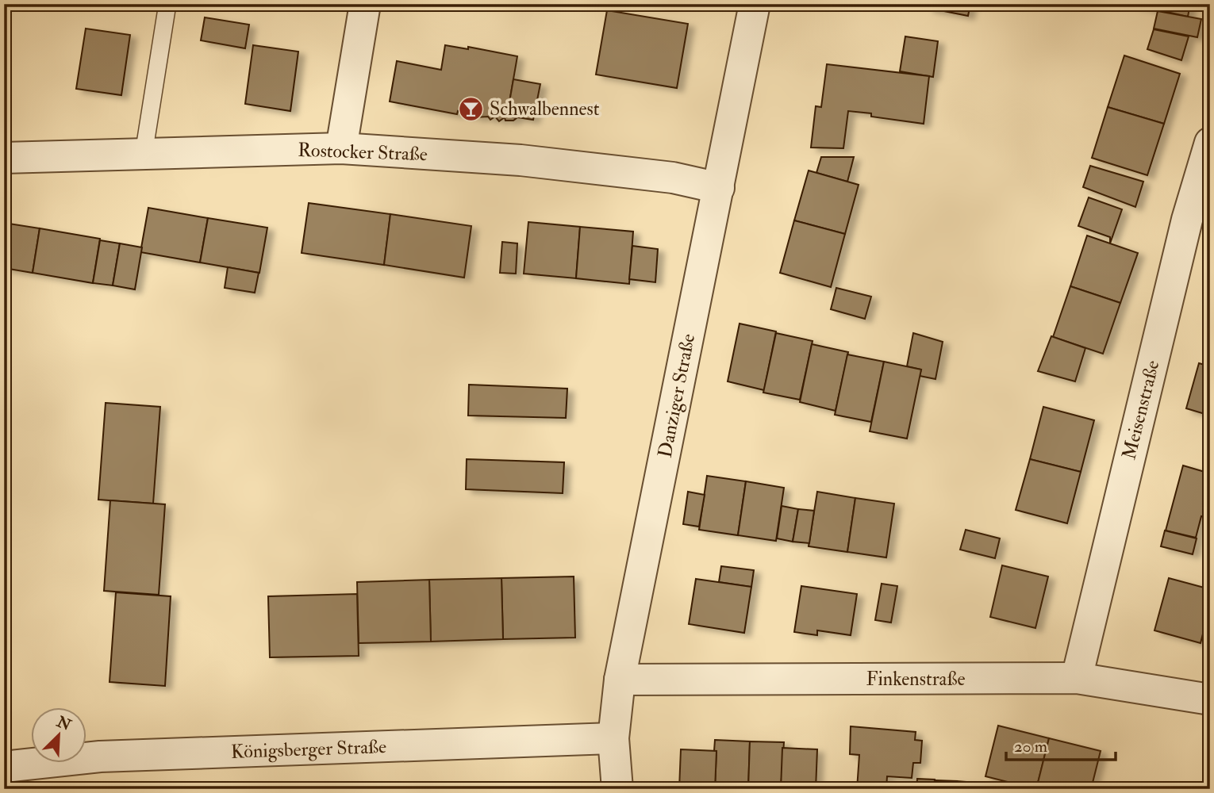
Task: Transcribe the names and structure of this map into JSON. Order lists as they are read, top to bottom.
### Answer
{
  "streets": {
    "street": [
      "Rostocker Straße",
      "Danziger Straße",
      "Meisenstraße",
      "Finkenstraße",
      "Königsberger Straße"
    ]
  },
  "crossings": [
    ["Rostocker Straße", "Danziger Straße"],
    ["Danziger Straße", "Finkenstraße"],
    ["Danziger Straße", "Königsberger Straße"],
    ["Meisenstraße", "Finkenstraße"]
  ],
  "places": {
    "bar": ["Schwalbennest"]
  },
  "scale_bar": "20 m",
  "north": "top right"
}
